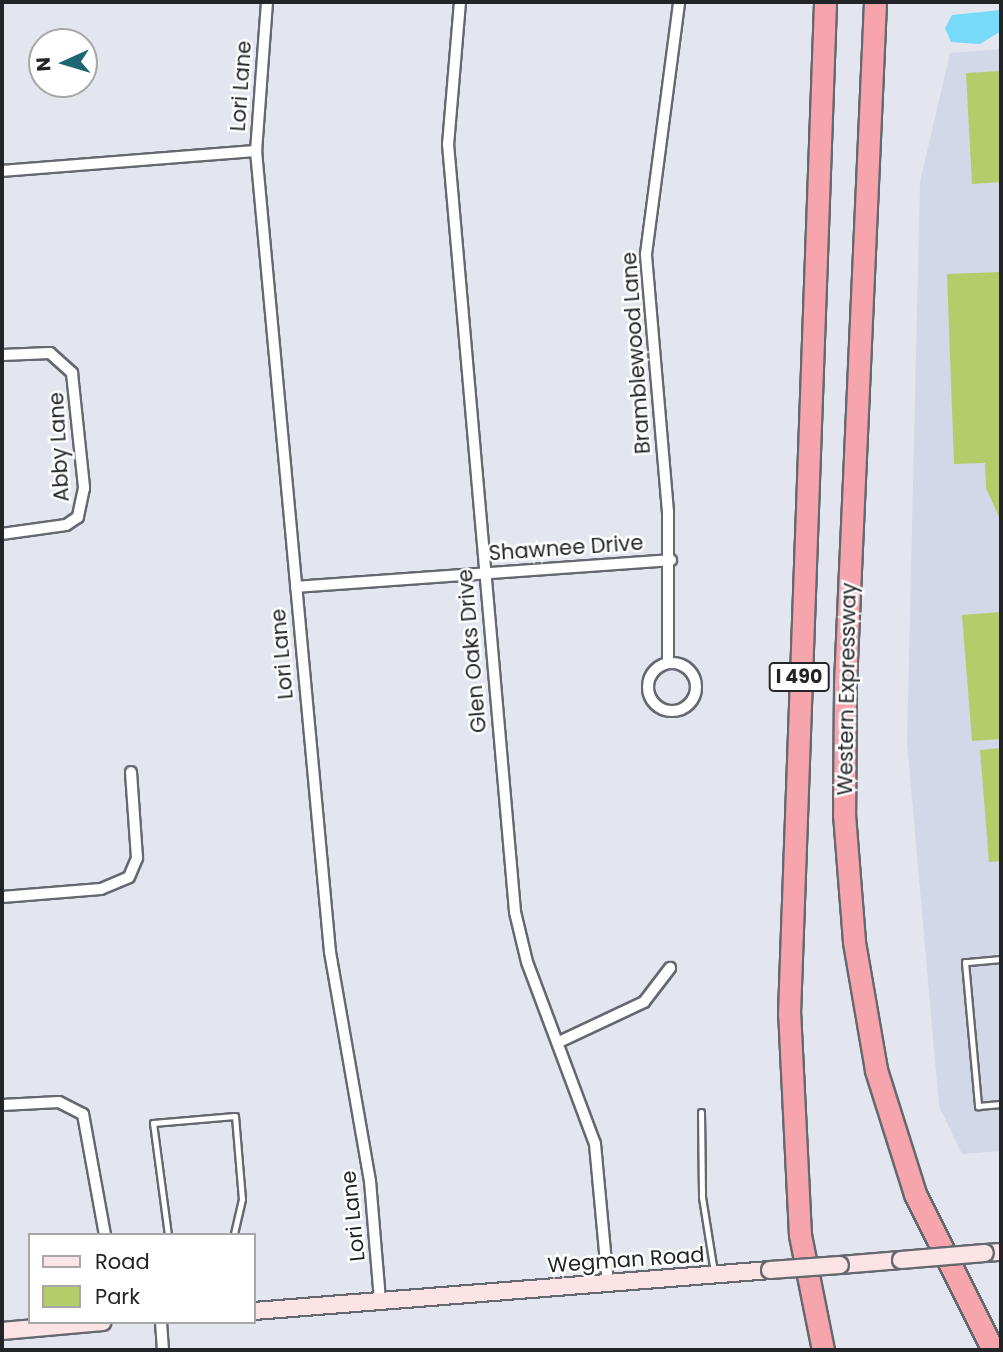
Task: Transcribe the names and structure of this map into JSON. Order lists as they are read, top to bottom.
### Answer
{
  "streets": {
    "highway": ["I 490", "Western Expressway"],
    "street": [
      "Lori Lane",
      "Bramblewood Lane",
      "Abby Lane",
      "Shawnee Drive",
      "Glen Oaks Drive",
      "Wegman Road"
    ]
  },
  "crossings": [
    ["Lori Lane", "Shawnee Drive"],
    ["Lori Lane", "Wegman Road"],
    ["Bramblewood Lane", "Shawnee Drive"],
    ["Shawnee Drive", "Glen Oaks Drive"],
    ["Glen Oaks Drive", "Wegman Road"]
  ],
  "legend": ["Road", "Park"],
  "north": "left"
}
